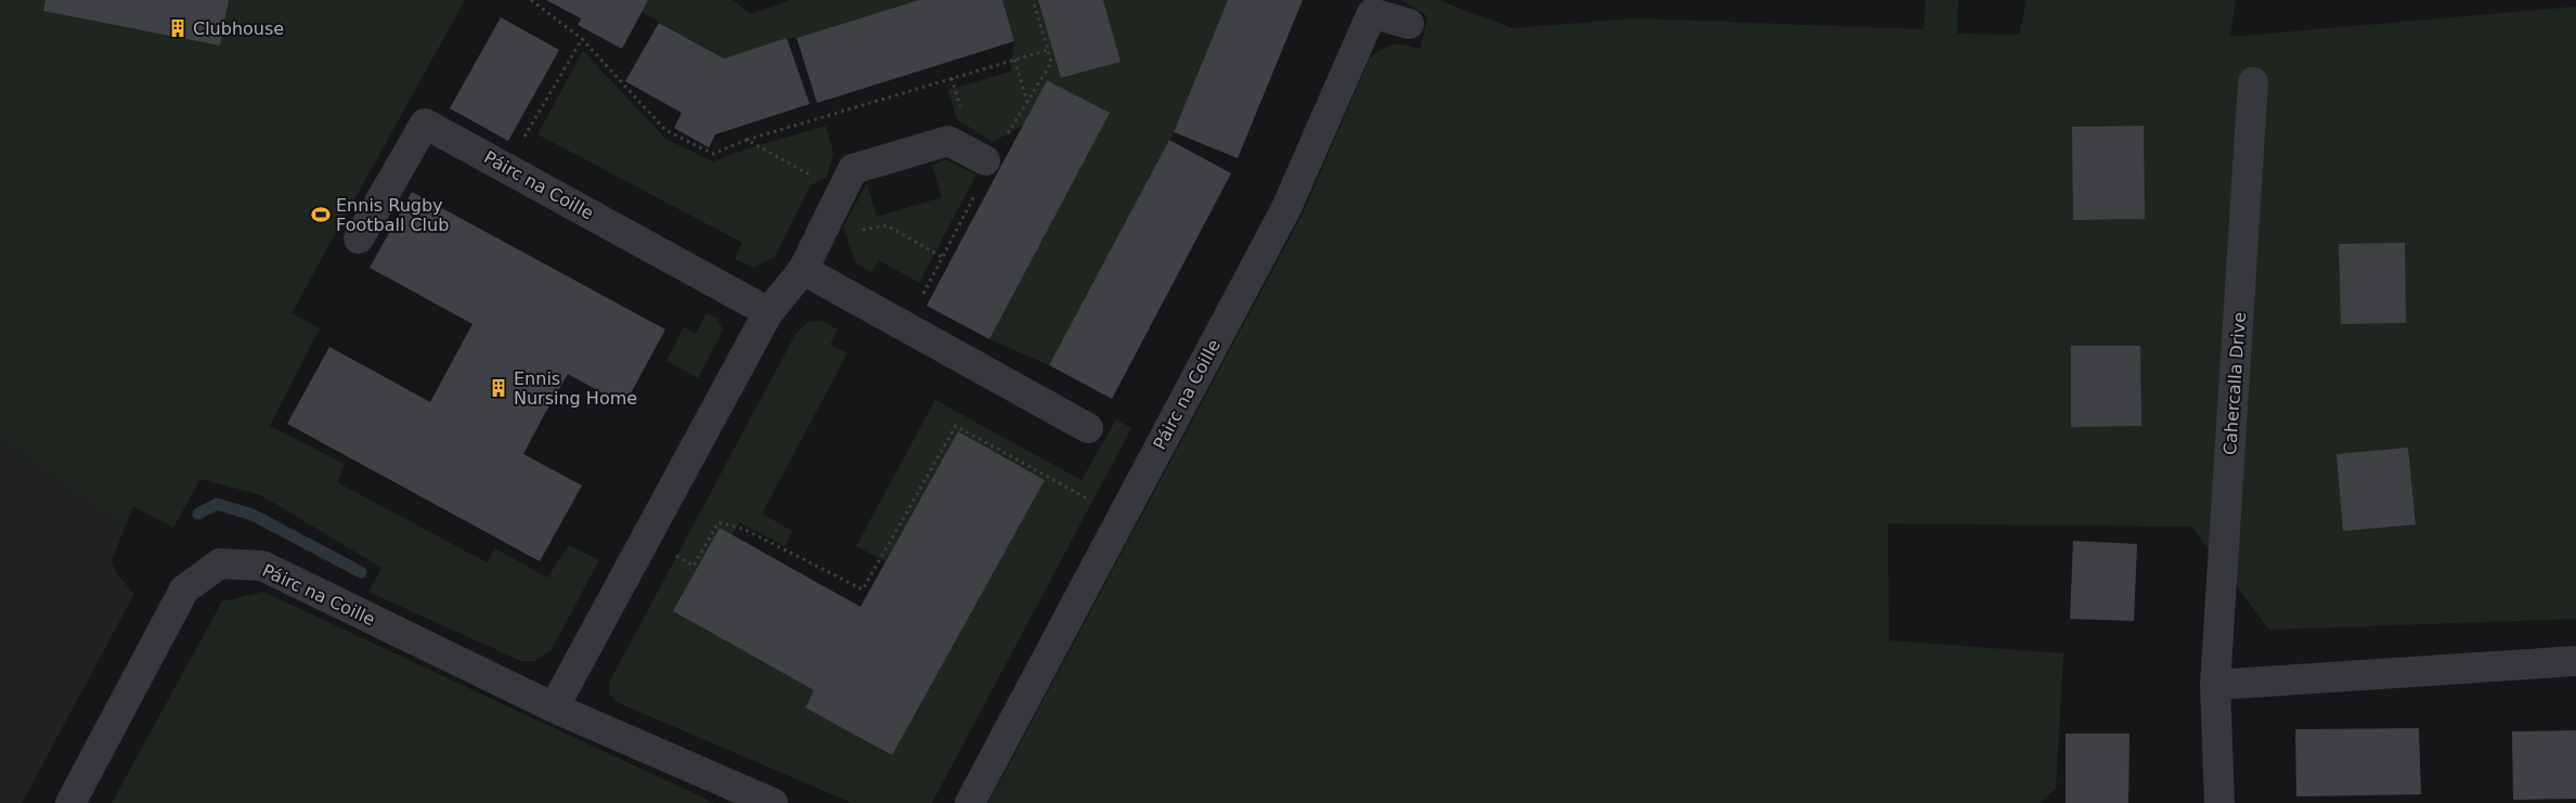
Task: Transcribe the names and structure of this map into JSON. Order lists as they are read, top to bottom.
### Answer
{
  "streets": {
    "street": ["Páirc na Coille", "Cahercalla Drive"]
  },
  "places": {
    "building": ["Clubhouse", "Ennis Nursing Home"],
    "sports": ["Ennis Rugby Football Club"]
  }
}
